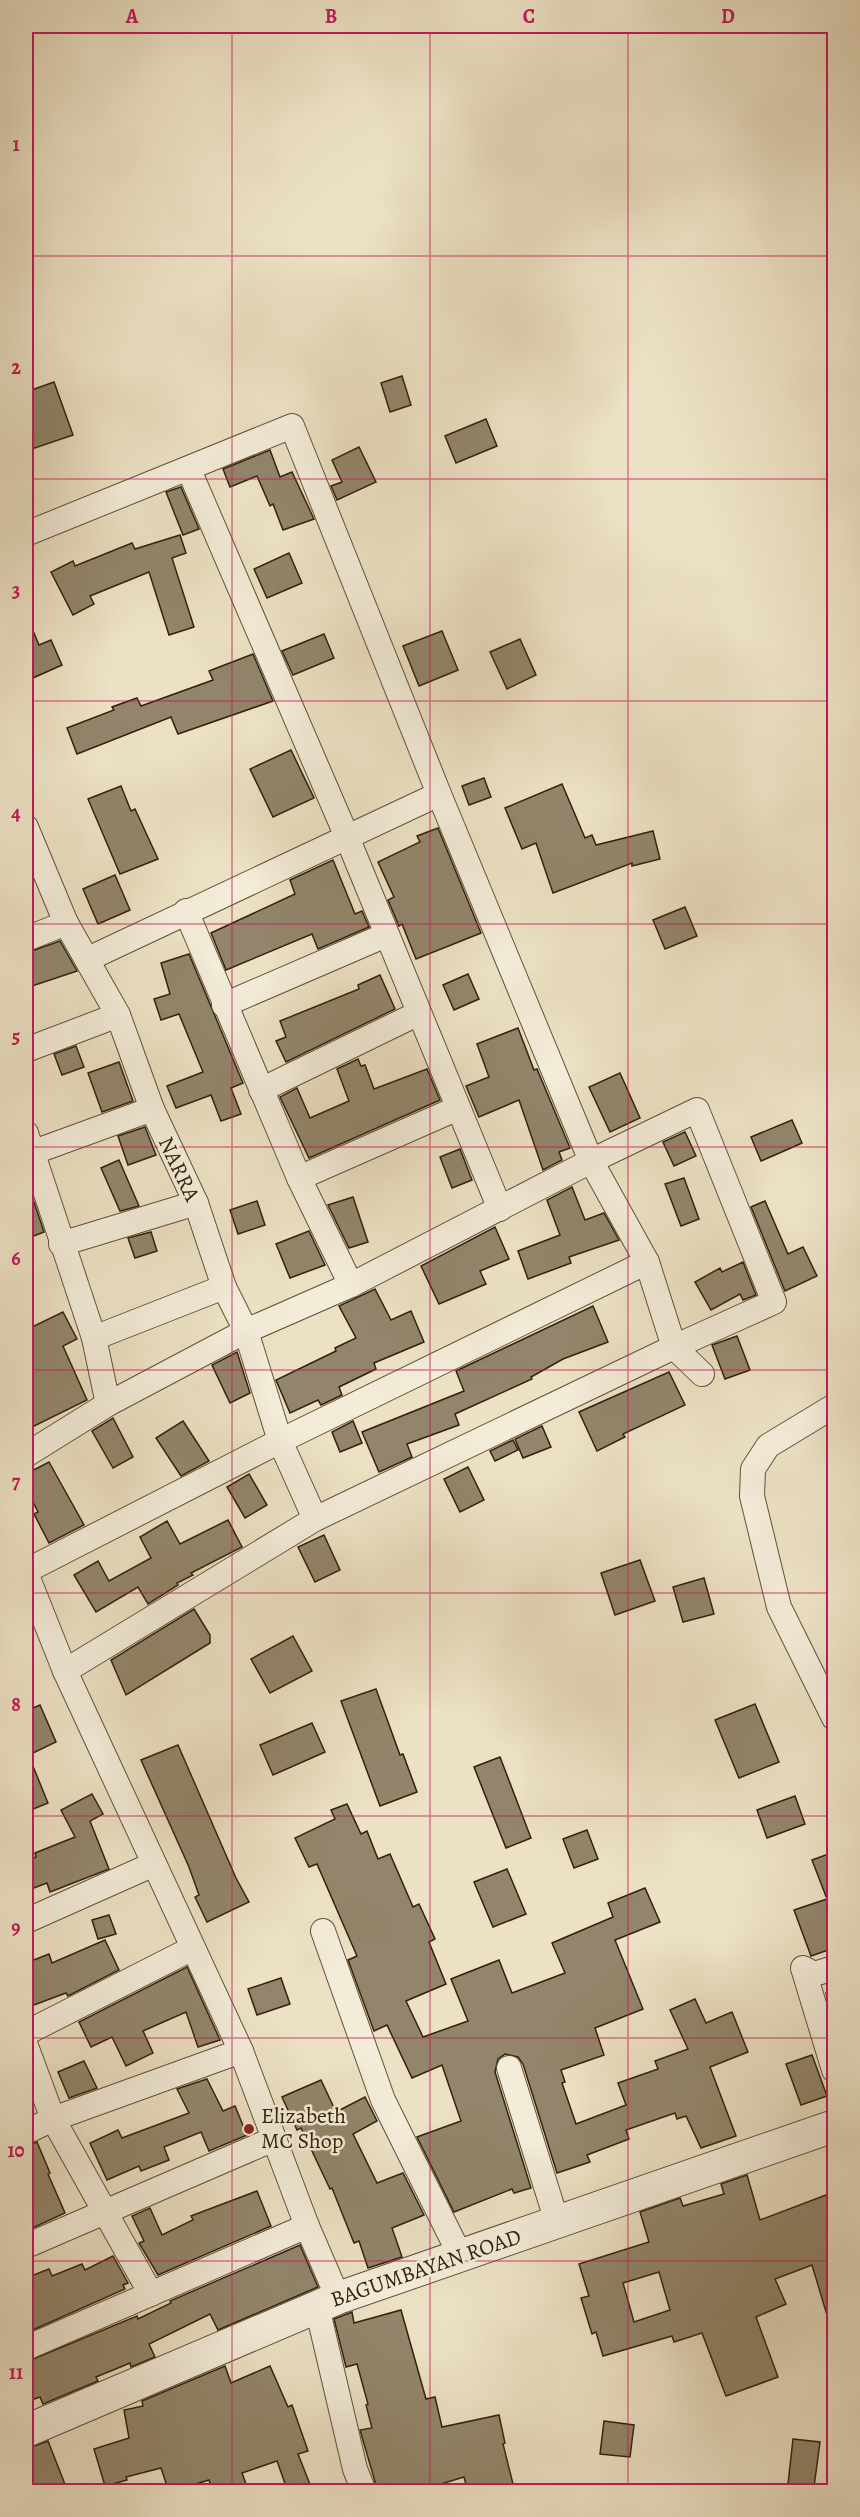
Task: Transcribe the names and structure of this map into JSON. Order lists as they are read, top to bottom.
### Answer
{
  "streets": {
    "street": ["NARRA", "BAGUMBAYAN ROAD"]
  },
  "places": ["Elizabeth MC Shop"],
  "grid": {
    "columns": [
      "A",
      "B",
      "C",
      "D"
    ],
    "rows": [
      "1",
      "2",
      "3",
      "4",
      "5",
      "6",
      "7",
      "8",
      "9",
      "10",
      "11"
    ]
  }
}
